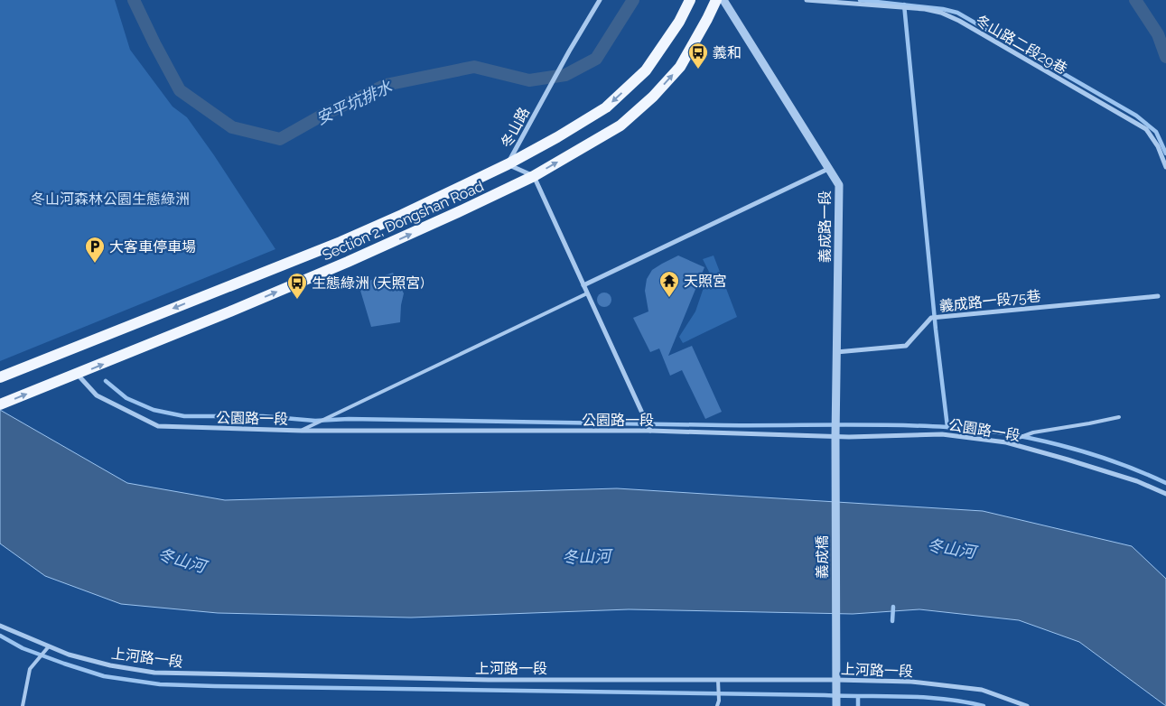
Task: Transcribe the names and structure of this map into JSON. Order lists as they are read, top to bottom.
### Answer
{
  "streets": {
    "main road": ["Section 2, Dongshan Road"],
    "street": [
      "冬山路二段29巷",
      "冬山路",
      "義成路一段",
      "義成路一段75巷",
      "公園路一段",
      "義成橋",
      "上河路一段"
    ]
  },
  "crossings": [
    ["冬山路", "Section 2, Dongshan Road"],
    ["Section 2, Dongshan Road", "公園路一段"],
    ["義成路一段", "義成路一段75巷"],
    ["義成路一段", "公園路一段"],
    ["義成路一段", "義成橋"],
    ["義成橋", "上河路一段"]
  ],
  "water": ["安平坑排水", "冬山河"],
  "parks": ["冬山河森林公園生態綠洲"],
  "places": {
    "bus stop": ["義和", "生態綠洲 (天照宮)"],
    "parking": ["大客車停車場"],
    "temple": ["天照宮"]
  }
}
